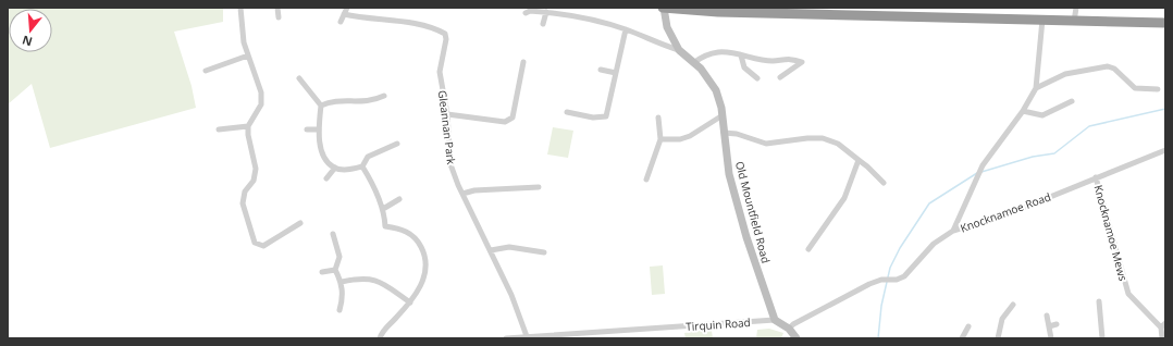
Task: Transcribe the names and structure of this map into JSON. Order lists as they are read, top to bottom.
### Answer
{
  "streets": {
    "street": [
      "Gleannan Park",
      "Old Mountfield Road",
      "Knocknamoe Road",
      "Knocknamoe Mews",
      "Tirquin Road"
    ]
  },
  "crossings": [
    ["Gleannan Park", "Tirquin Road"],
    ["Old Mountfield Road", "Tirquin Road"],
    ["Knocknamoe Road", "Knocknamoe Mews"]
  ],
  "north": "bottom"
}
